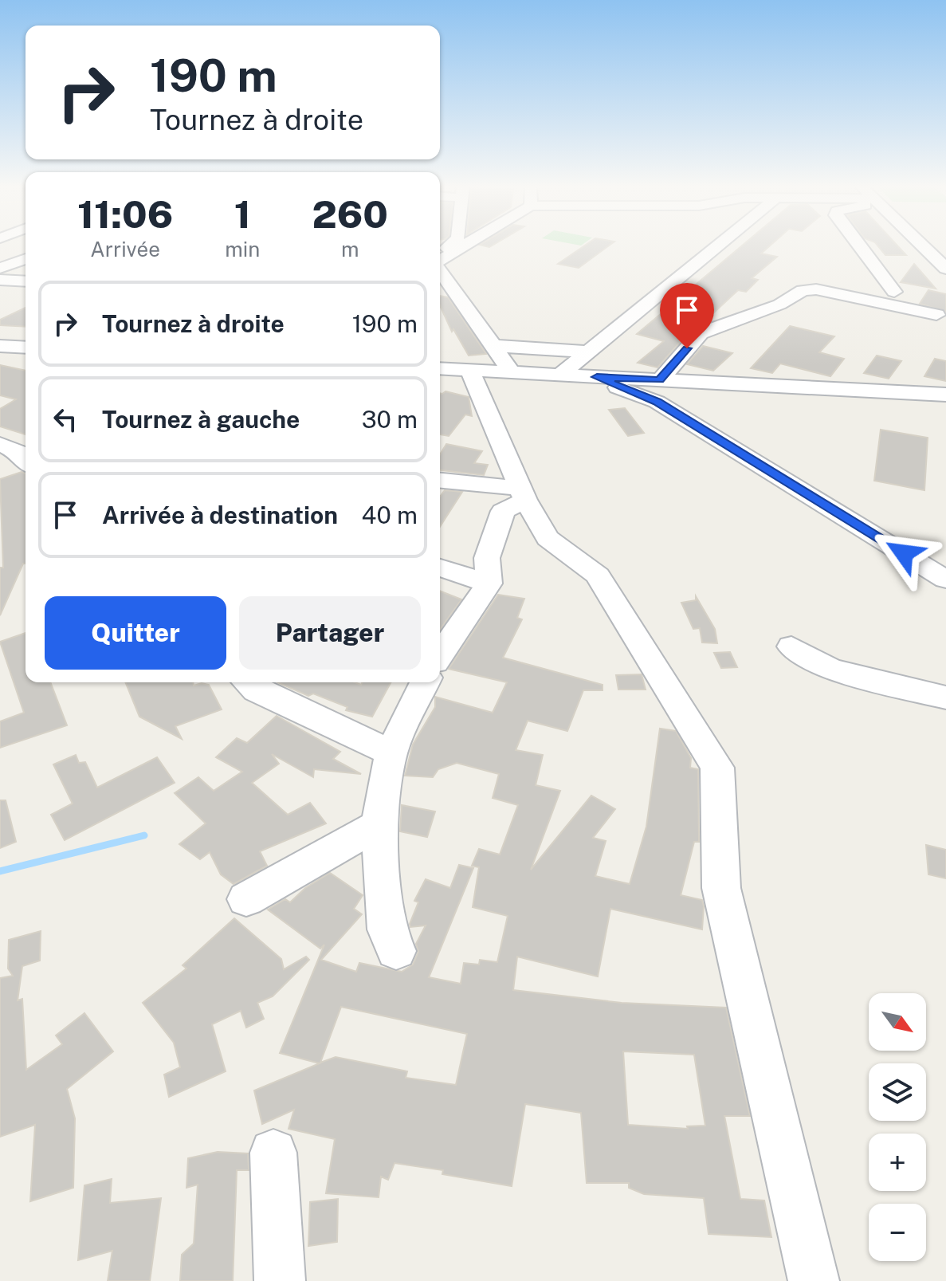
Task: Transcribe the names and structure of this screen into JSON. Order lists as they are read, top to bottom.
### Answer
{
  "north": "bottom right",
  "page": {
    "turn": ["190 m", "Tournez à droite"],
    "eta": [
      "11:06",
      "Arrivée",
      "1",
      "min",
      "260",
      "m"
    ],
    "list": [
      {
        "name": "Tournez à droite",
        "value": "190 m"
      },
      {
        "name": "Tournez à gauche",
        "value": "30 m"
      },
      {
        "name": "Arrivée à destination",
        "value": "40 m"
      }
    ],
    "buttons": ["Quitter", "Partager"],
    "map_buttons": ["+", "−"]
  }
}
